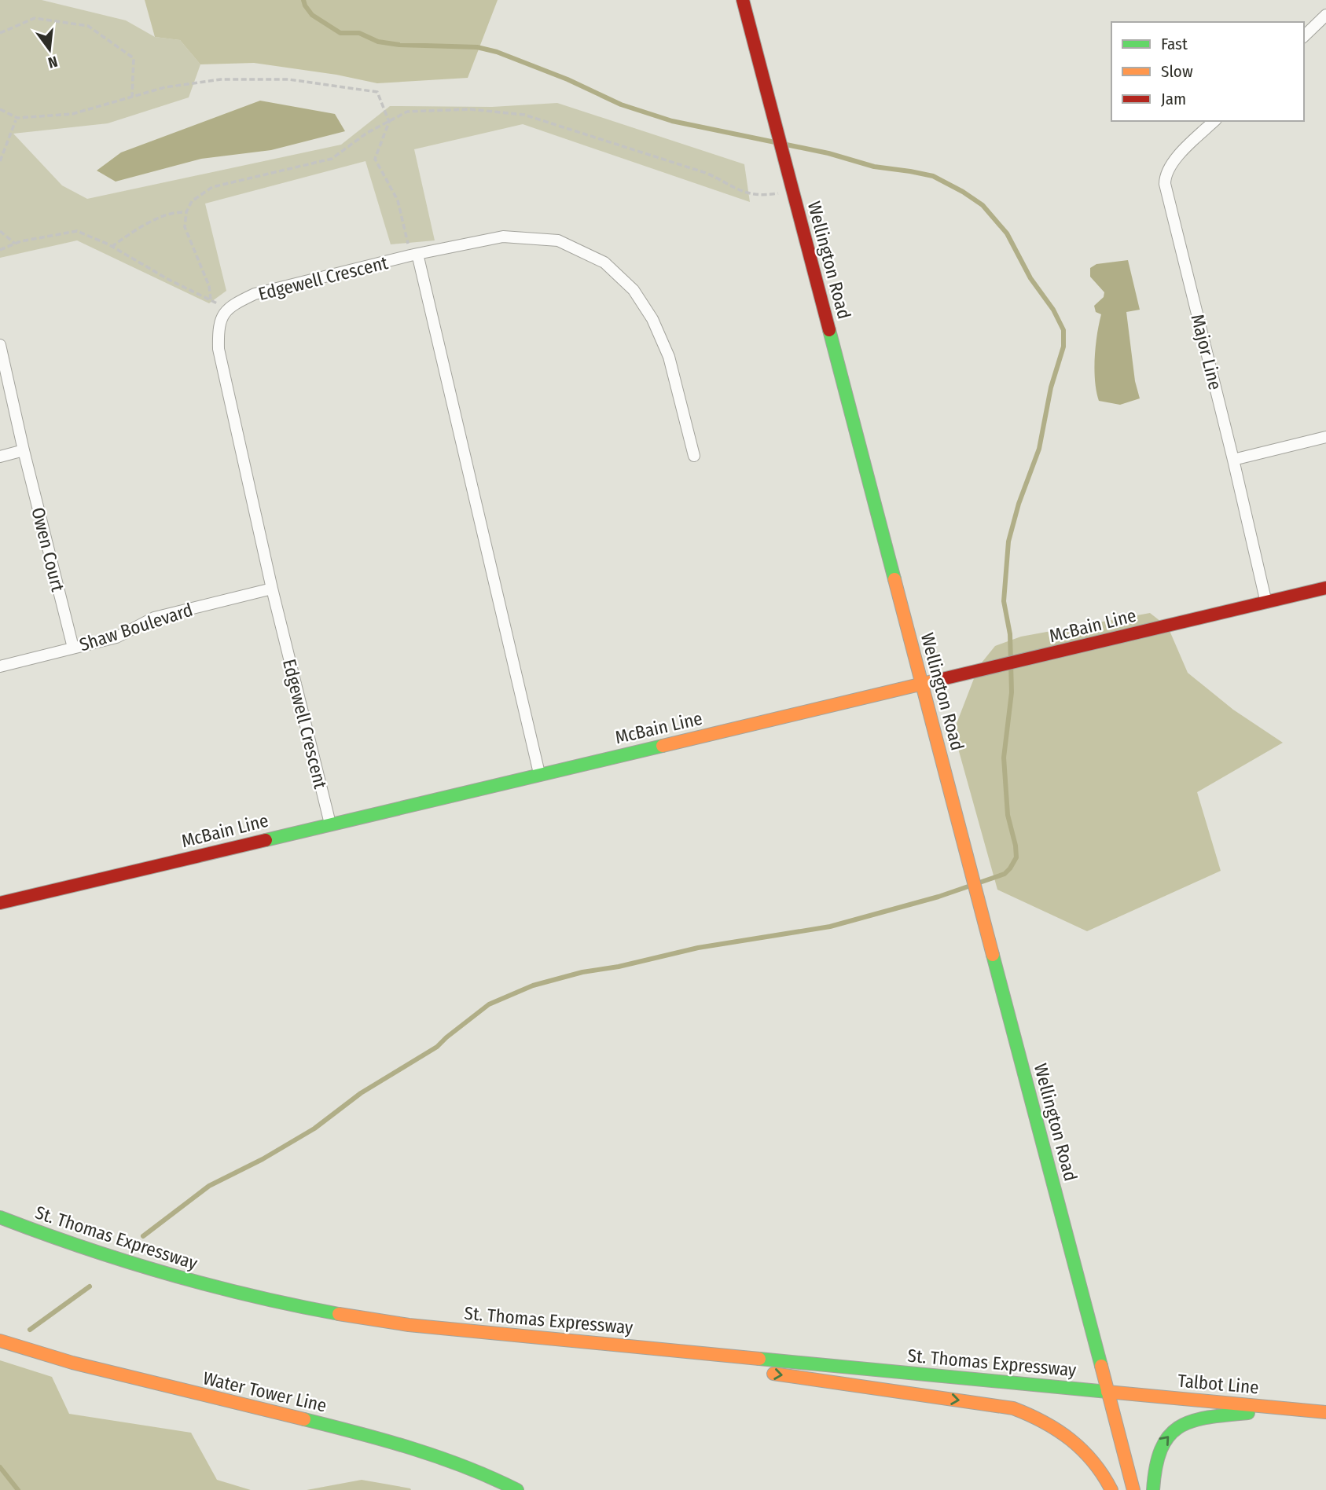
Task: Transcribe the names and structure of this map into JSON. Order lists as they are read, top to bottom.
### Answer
{
  "streets": {
    "main road": [
      "Wellington Road",
      "McBain Line",
      "St. Thomas Expressway",
      "Talbot Line",
      "Water Tower Line"
    ],
    "street": [
      "Edgewell Crescent",
      "Major Line",
      "Owen Court",
      "Shaw Boulevard"
    ]
  },
  "crossings": [
    ["Wellington Road", "McBain Line"],
    ["Wellington Road", "St. Thomas Expressway"],
    ["Wellington Road", "Talbot Line"],
    ["Edgewell Crescent", "McBain Line"],
    ["Edgewell Crescent", "Shaw Boulevard"],
    ["Major Line", "McBain Line"],
    ["Owen Court", "Shaw Boulevard"],
    ["St. Thomas Expressway", "Talbot Line"]
  ],
  "legend": ["Fast", "Slow", "Jam"],
  "north": "bottom"
}
